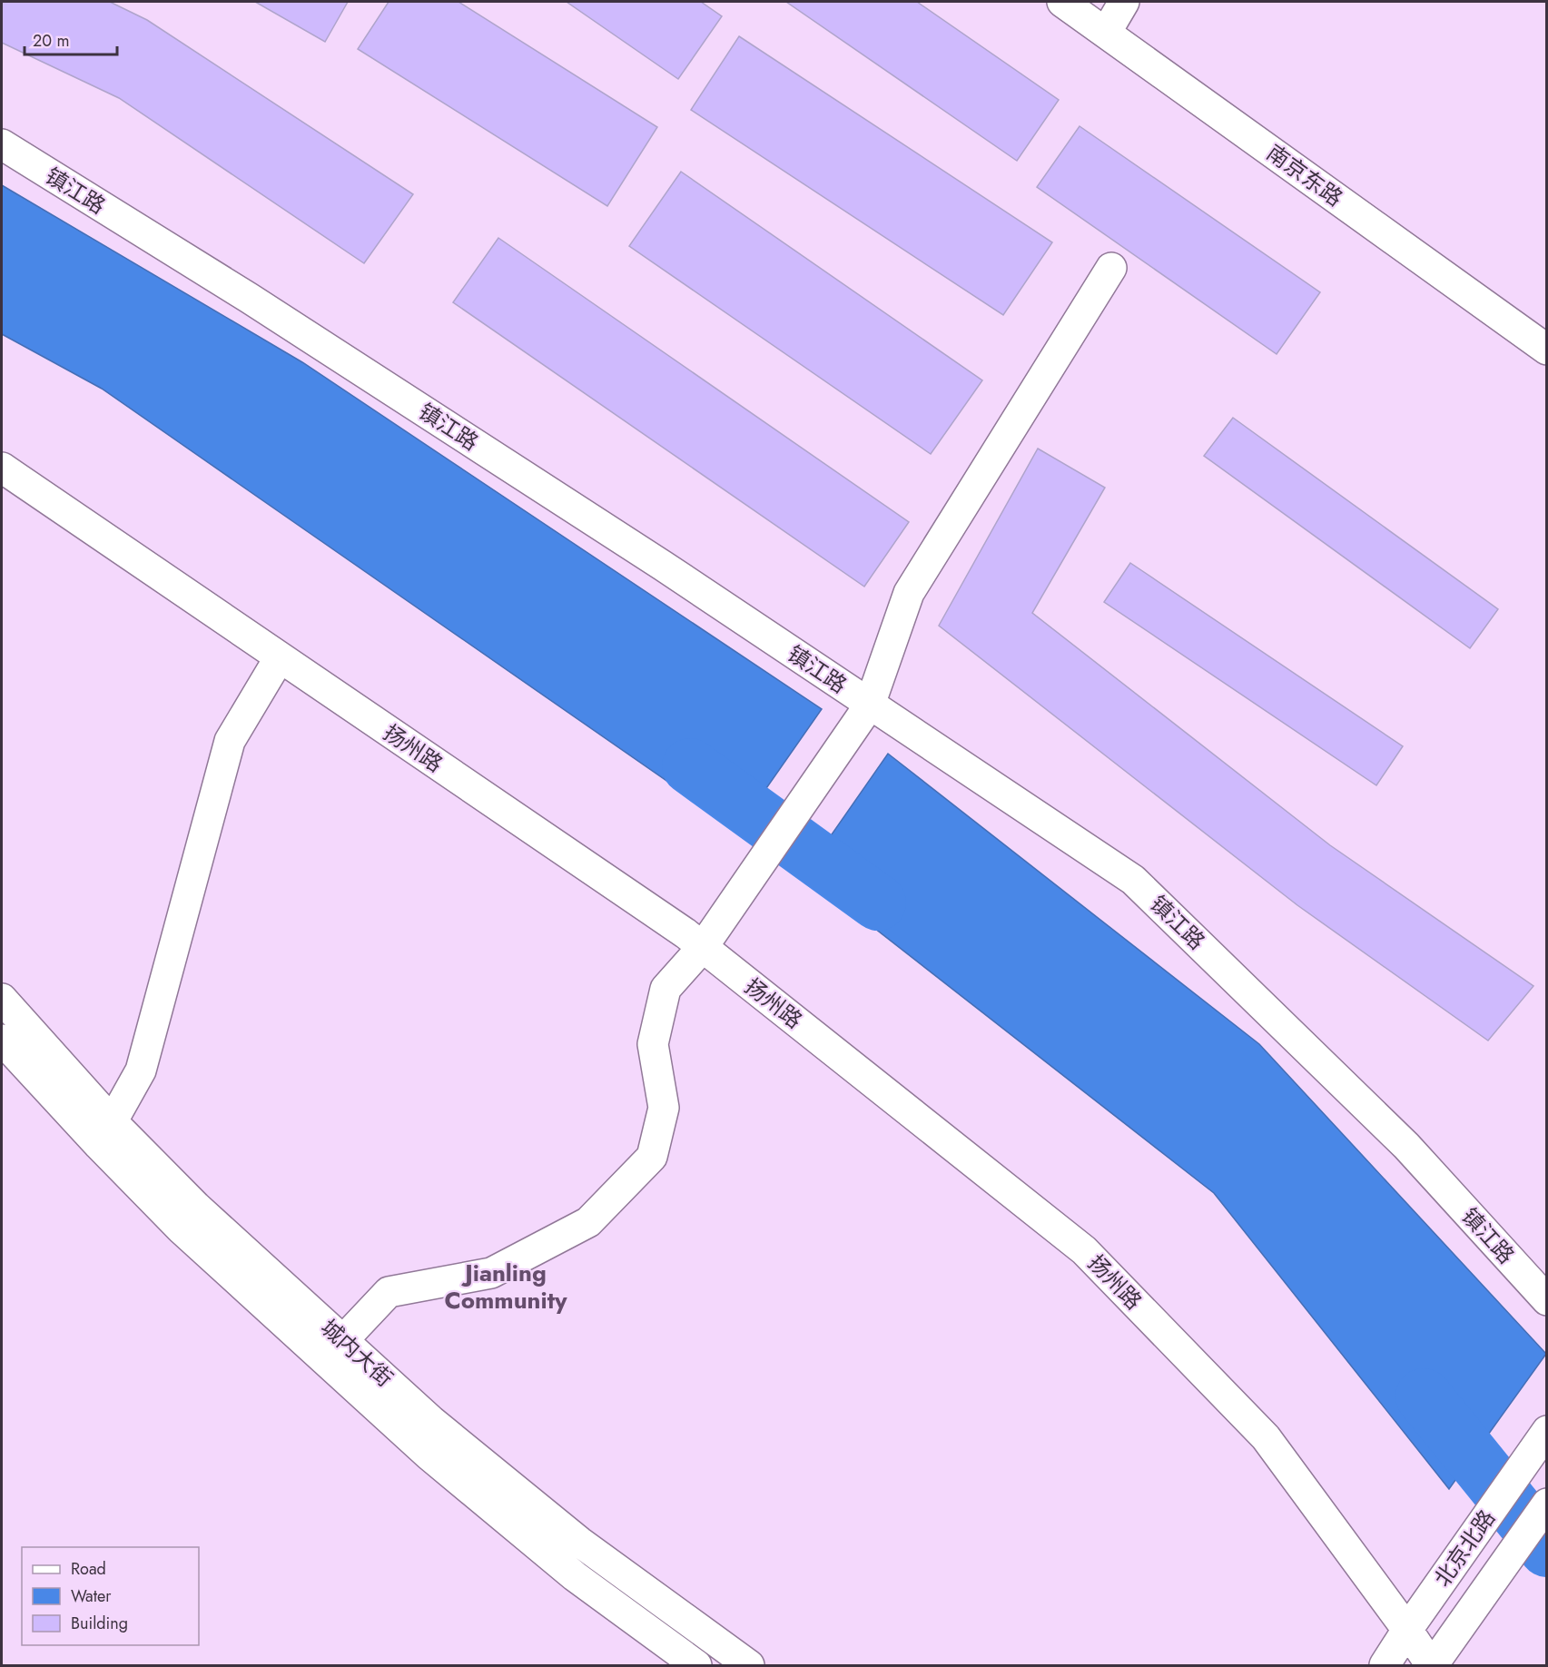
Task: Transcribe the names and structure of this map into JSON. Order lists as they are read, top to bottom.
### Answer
{
  "streets": {
    "street": [
      "南京东路",
      "镇江路",
      "扬州路",
      "城内大街",
      "北京北路"
    ]
  },
  "crossings": [
    ["扬州路", "北京北路"]
  ],
  "districts": ["Jianling Community"],
  "legend": ["Road", "Water", "Building"],
  "scale_bar": "20 m"
}
